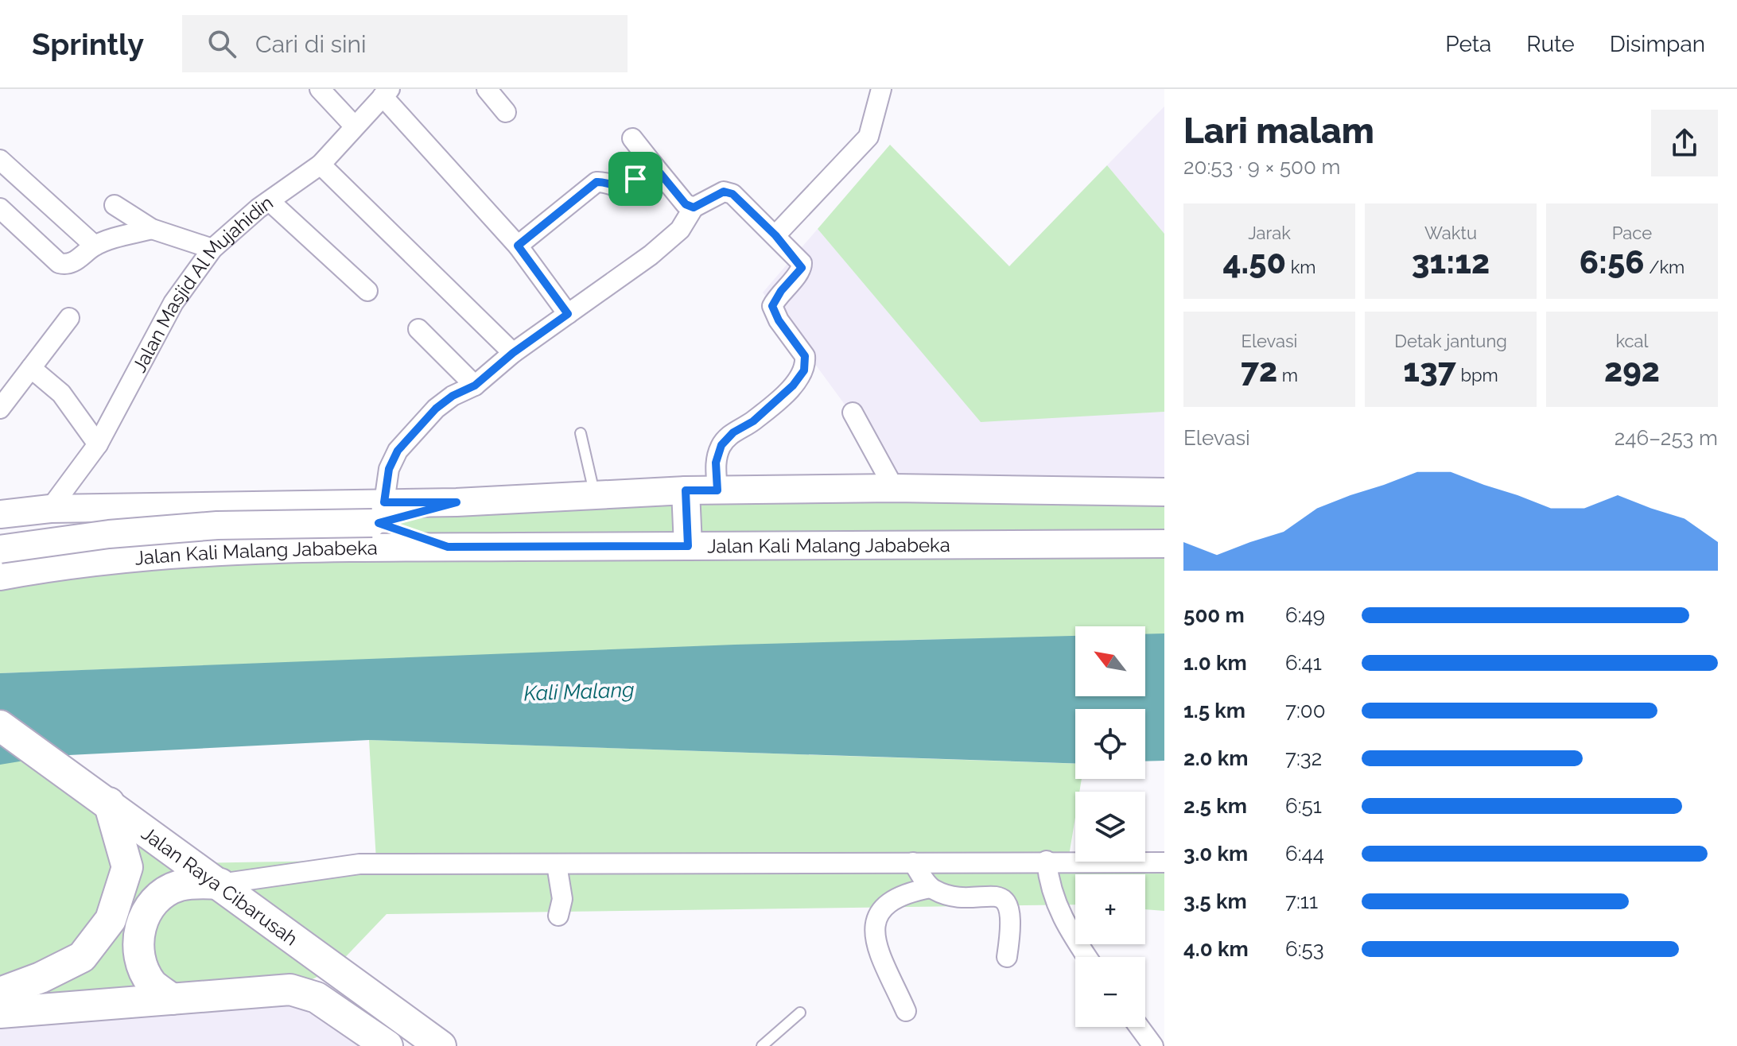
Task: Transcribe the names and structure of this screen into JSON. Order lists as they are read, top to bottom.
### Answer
{
  "streets": {
    "main road": ["Jalan Kali Malang Jababeka", "Jalan Raya Cibarusah"],
    "street": ["Jalan Masjid Al Mujahidin"]
  },
  "water": ["Kali Malang"],
  "north": "top left",
  "page": {
    "header": "Sprintly",
    "search": "Cari di sini",
    "nav": ["Peta", "Rute", "Disimpan"],
    "heading": ["Lari malam", "20:53 · 9 × 500 m"],
    "stats": [
      ["Jarak", "4.50 km"],
      ["Waktu", "31:12"],
      ["Pace", "6:56 /km"],
      ["Elevasi", "72 m"],
      ["Detak jantung", "137 bpm"],
      ["kcal", "292"]
    ],
    "chart": ["Elevasi", "246–253 m"],
    "list": [
      {
        "name": "500 m",
        "note": "6:49"
      },
      {
        "name": "1.0 km",
        "note": "6:41"
      },
      {
        "name": "1.5 km",
        "note": "7:00"
      },
      {
        "name": "2.0 km",
        "note": "7:32"
      },
      {
        "name": "2.5 km",
        "note": "6:51"
      },
      {
        "name": "3.0 km",
        "note": "6:44"
      },
      {
        "name": "3.5 km",
        "note": "7:11"
      },
      {
        "name": "4.0 km",
        "note": "6:53"
      }
    ],
    "map_buttons": ["+", "−"]
  }
}
